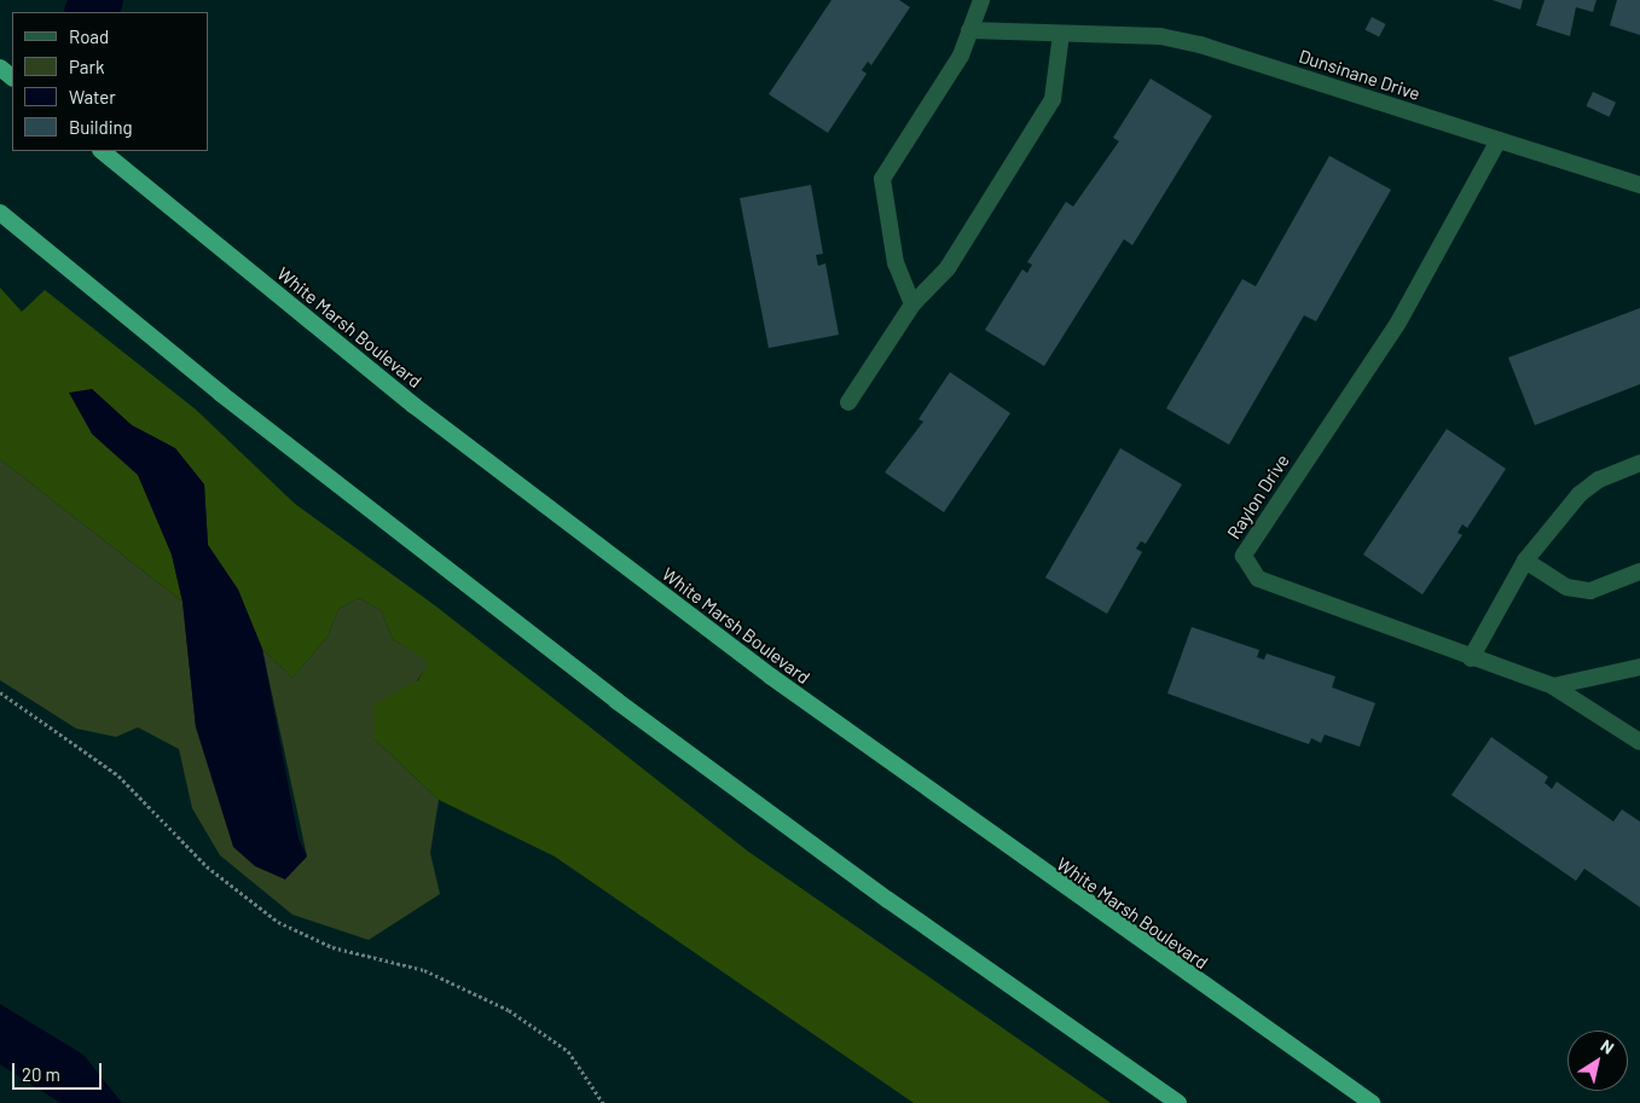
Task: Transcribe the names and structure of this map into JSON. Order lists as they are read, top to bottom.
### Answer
{
  "streets": {
    "highway": ["White Marsh Boulevard"],
    "street": ["Dunsinane Drive", "Raylon Drive"]
  },
  "crossings": [
    ["Dunsinane Drive", "Raylon Drive"]
  ],
  "legend": [
    "Road",
    "Park",
    "Water",
    "Building"
  ],
  "scale_bar": "20 m",
  "north": "top right"
}
